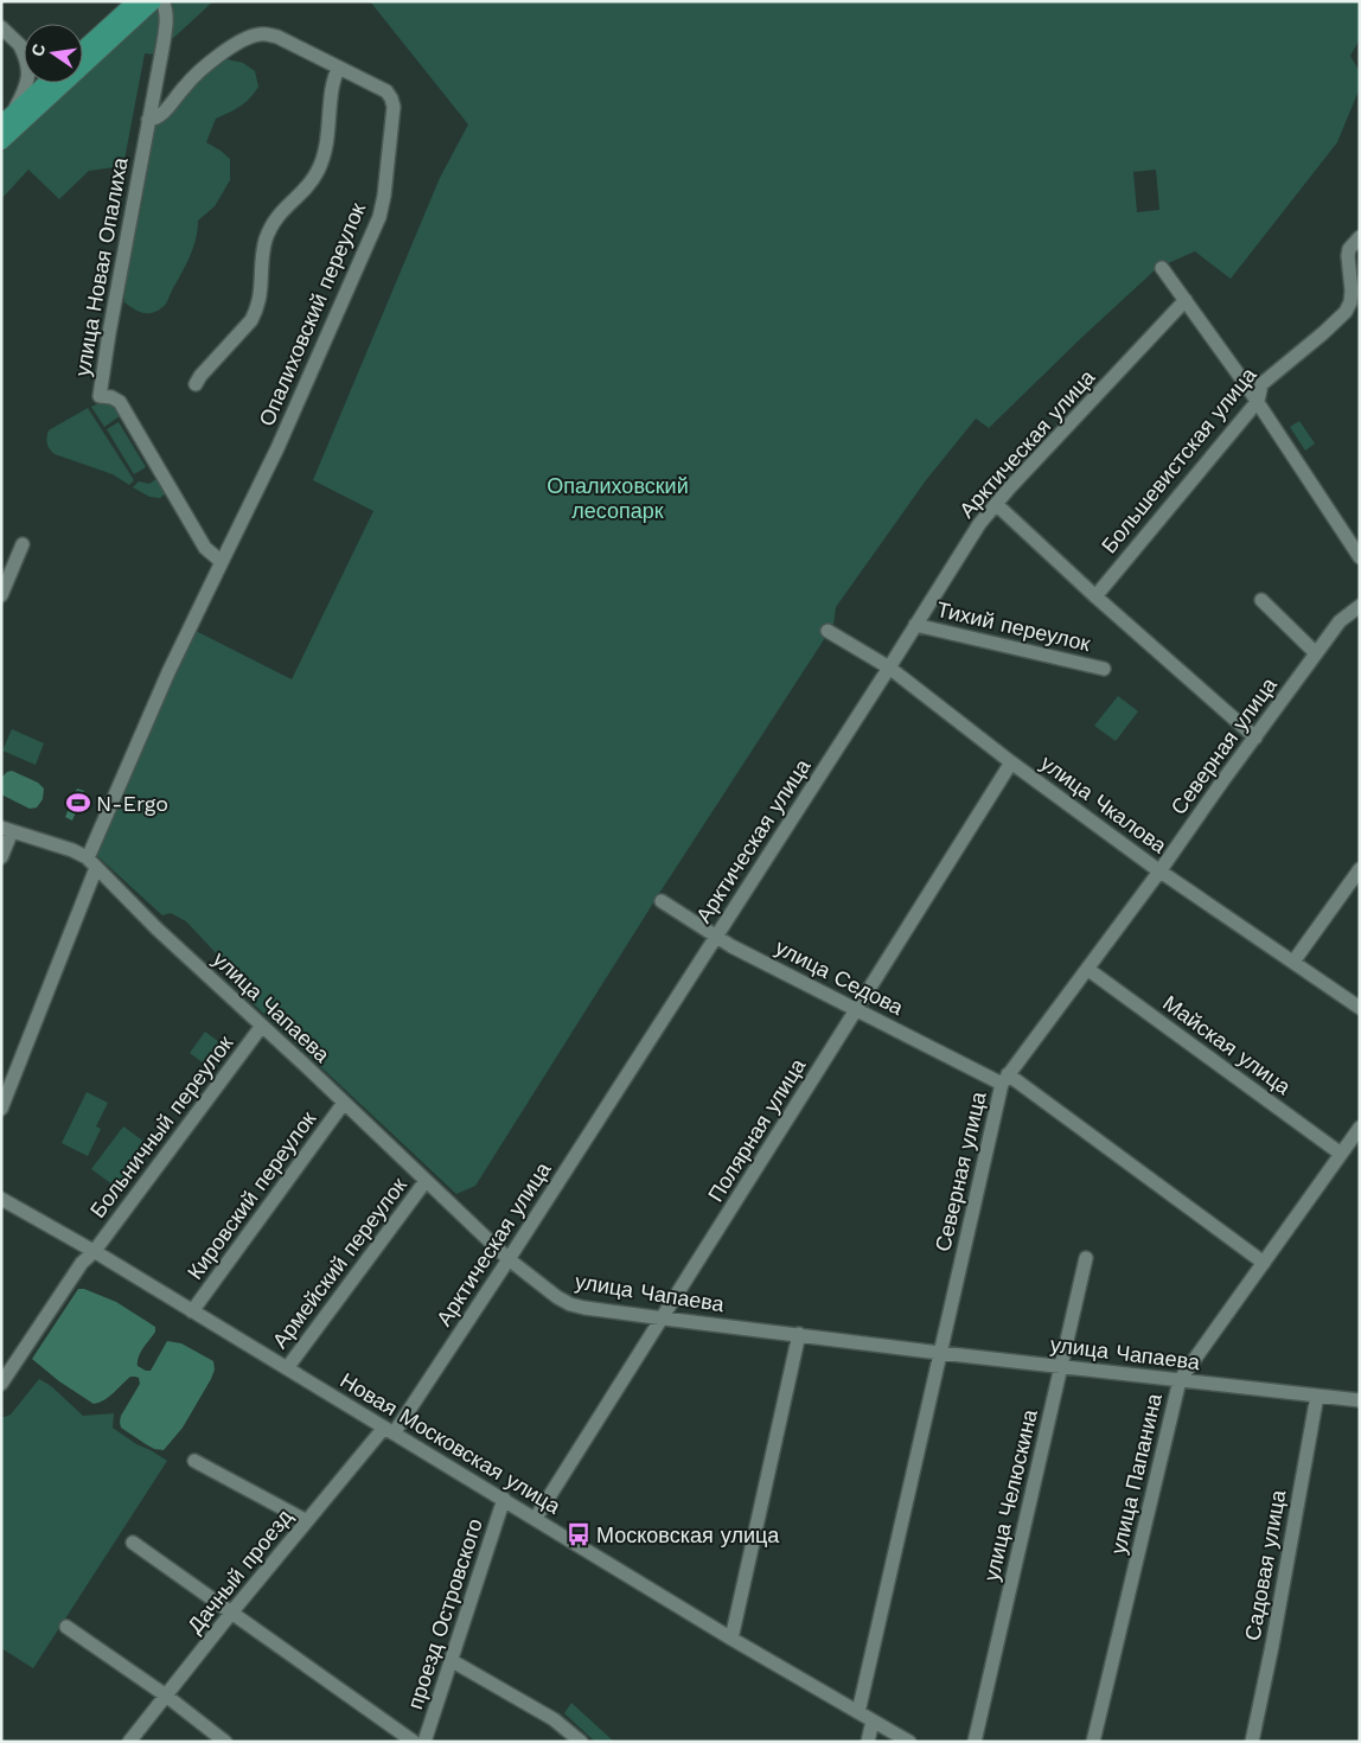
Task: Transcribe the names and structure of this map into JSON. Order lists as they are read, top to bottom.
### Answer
{
  "streets": {
    "street": [
      "улица Новая Опалиха",
      "Опалиховский переулок",
      "Арктическая улица",
      "Большевистская улица",
      "Тихий переулок",
      "Северная улица",
      "улица Чкалова",
      "улица Седова",
      "улица Чапаева",
      "Майская улица",
      "Больничный переулок",
      "Полярная улица",
      "Кировский переулок",
      "Армейский переулок",
      "Новая Московская улица",
      "улица Папанина",
      "улица Челюскина",
      "Садовая улица",
      "Дачный проезд",
      "проезд Островского"
    ]
  },
  "crossings": [
    ["улица Новая Опалиха", "Опалиховский переулок"],
    ["Арктическая улица", "Тихий переулок"],
    ["Арктическая улица", "улица Чкалова"],
    ["Арктическая улица", "улица Седова"],
    ["Арктическая улица", "улица Чапаева"],
    ["Арктическая улица", "Новая Московская улица"],
    ["Арктическая улица", "Дачный проезд"],
    ["Северная улица", "улица Чкалова"],
    ["Северная улица", "улица Седова"],
    ["Северная улица", "улица Чапаева"],
    ["Северная улица", "Майская улица"],
    ["Северная улица", "Новая Московская улица"],
    ["улица Чкалова", "Полярная улица"],
    ["улица Седова", "Полярная улица"],
    ["улица Седова", "улица Папанина"],
    ["улица Чапаева", "Больничный переулок"],
    ["улица Чапаева", "Полярная улица"],
    ["улица Чапаева", "Кировский переулок"],
    ["улица Чапаева", "Армейский переулок"],
    ["улица Чапаева", "улица Папанина"],
    ["улица Чапаева", "улица Челюскина"],
    ["улица Чапаева", "Садовая улица"],
    ["Майская улица", "улица Папанина"],
    ["Больничный переулок", "Новая Московская улица"],
    ["Полярная улица", "Новая Московская улица"],
    ["Кировский переулок", "Новая Московская улица"],
    ["Армейский переулок", "Новая Московская улица"],
    ["Новая Московская улица", "Дачный проезд"],
    ["Новая Московская улица", "проезд Островского"]
  ],
  "parks": ["Опалиховский лесопарк"],
  "places": {
    "sports": ["N-Ergo"],
    "bus stop": ["Московская улица"]
  },
  "north": "left"
}
